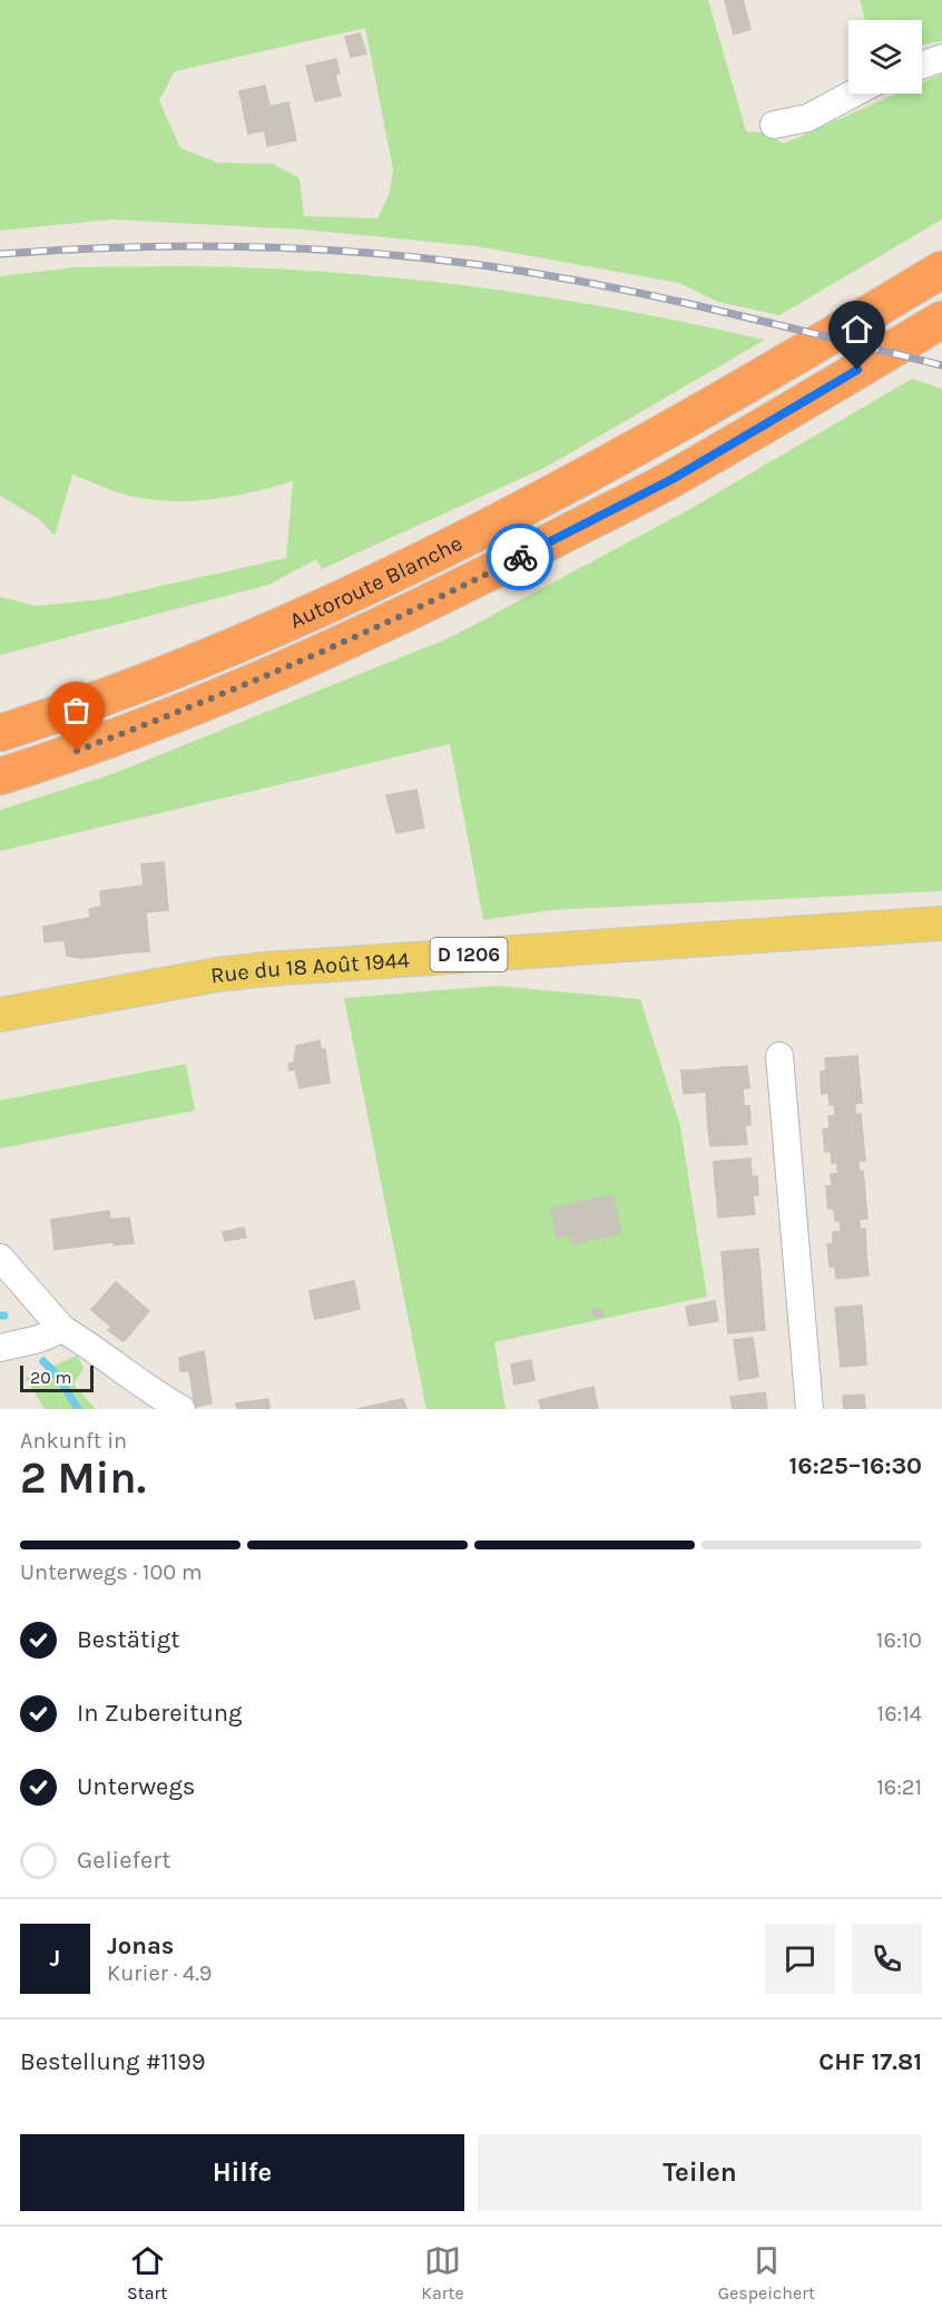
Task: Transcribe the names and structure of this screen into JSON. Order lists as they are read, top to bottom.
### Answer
{
  "streets": {
    "highway": ["Autoroute Blanche"],
    "main road": ["D 1206", "Rue du 18 Août 1944"]
  },
  "scale_bar": "20 m",
  "page": {
    "scale": "20 m",
    "heading": ["2 Min.", "Ankunft in", "16:25–16:30"],
    "panel": [
      "Jonas",
      "Kurier · 4.9",
      "Bestellung #1199",
      "CHF 17.81"
    ],
    "bar": "Unterwegs · 100 m",
    "list": [
      ["Bestätigt", "16:10"],
      ["In Zubereitung", "16:14"],
      ["Unterwegs", "16:21"],
      "Geliefert"
    ],
    "round": "J",
    "buttons": ["Hilfe", "Teilen"],
    "tabs": ["Start", "Karte", "Gespeichert"]
  }
}
